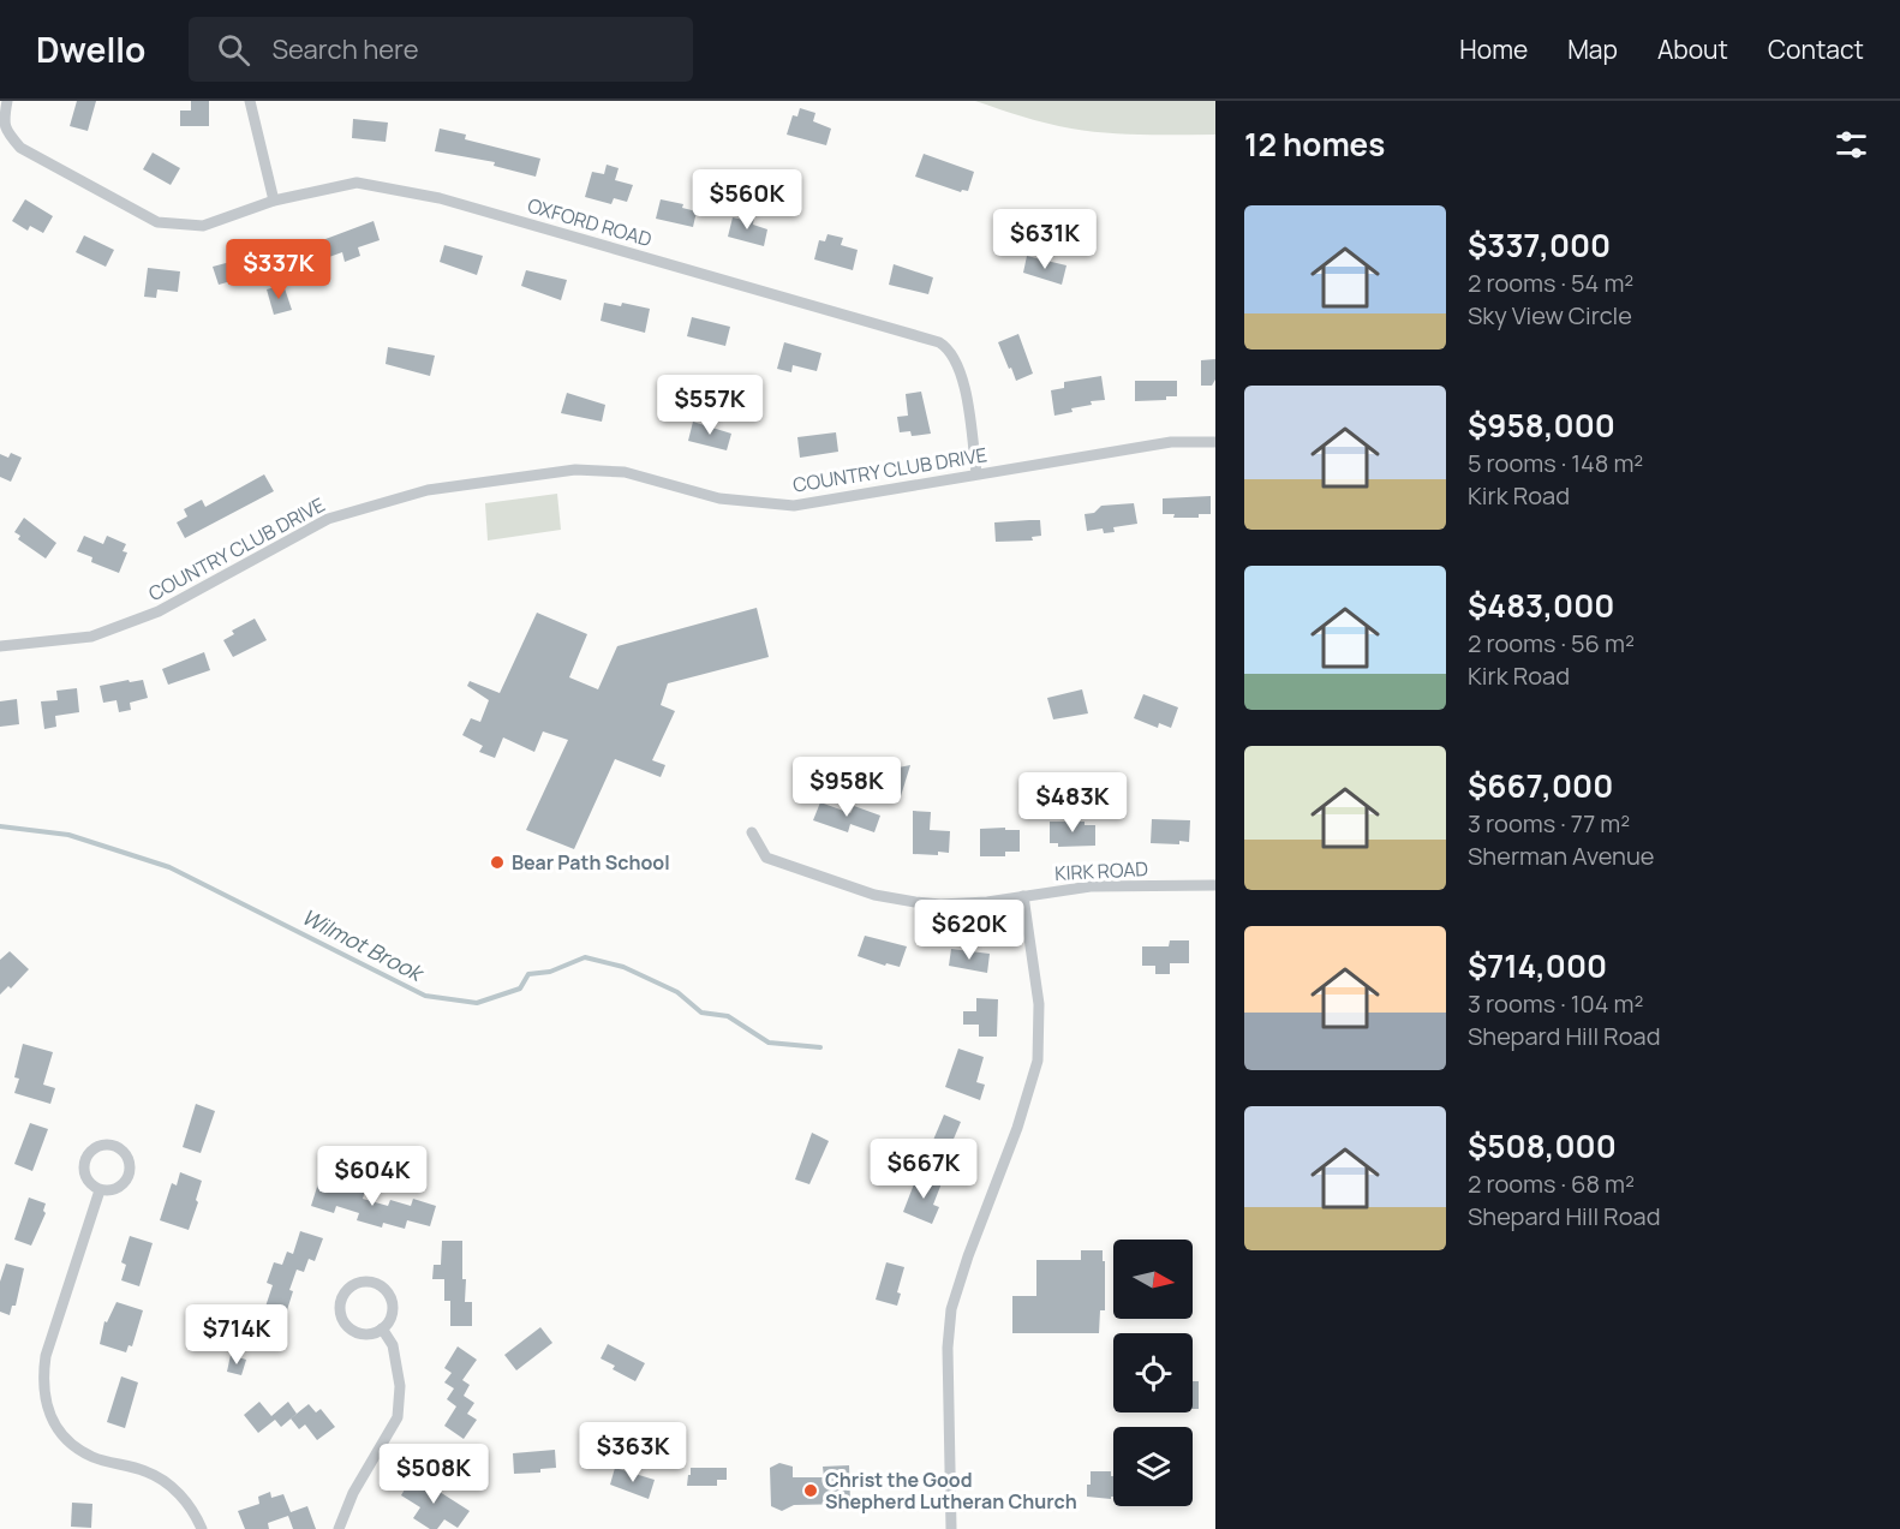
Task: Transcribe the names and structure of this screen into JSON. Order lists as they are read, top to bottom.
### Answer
{
  "streets": {
    "street": ["OXFORD ROAD", "COUNTRY CLUB DRIVE", "KIRK ROAD"]
  },
  "crossings": [
    ["OXFORD ROAD", "COUNTRY CLUB DRIVE"]
  ],
  "water": ["Wilmot Brook"],
  "places": ["Bear Path School", "Christ the Good Shepherd Lutheran Church"],
  "north": "right",
  "page": {
    "header": "Dwello",
    "search": "Search here",
    "nav": [
      "Home",
      "Map",
      "About",
      "Contact"
    ],
    "heading": "12 homes",
    "price": [
      "$560K",
      "$631K",
      "$337K",
      "$557K",
      "$958K",
      "$483K",
      "$620K",
      "$667K",
      "$604K",
      "$714K",
      "$363K",
      "$508K"
    ],
    "list": [
      {
        "name": "$337,000",
        "note": "2 rooms · 54 m² · Sky View Circle"
      },
      {
        "name": "$958,000",
        "note": "5 rooms · 148 m² · Kirk Road"
      },
      {
        "name": "$483,000",
        "note": "2 rooms · 56 m² · Kirk Road"
      },
      {
        "name": "$667,000",
        "note": "3 rooms · 77 m² · Sherman Avenue"
      },
      {
        "name": "$714,000",
        "note": "3 rooms · 104 m² · Shepard Hill Road"
      },
      {
        "name": "$508,000",
        "note": "2 rooms · 68 m² · Shepard Hill Road"
      }
    ]
  }
}
